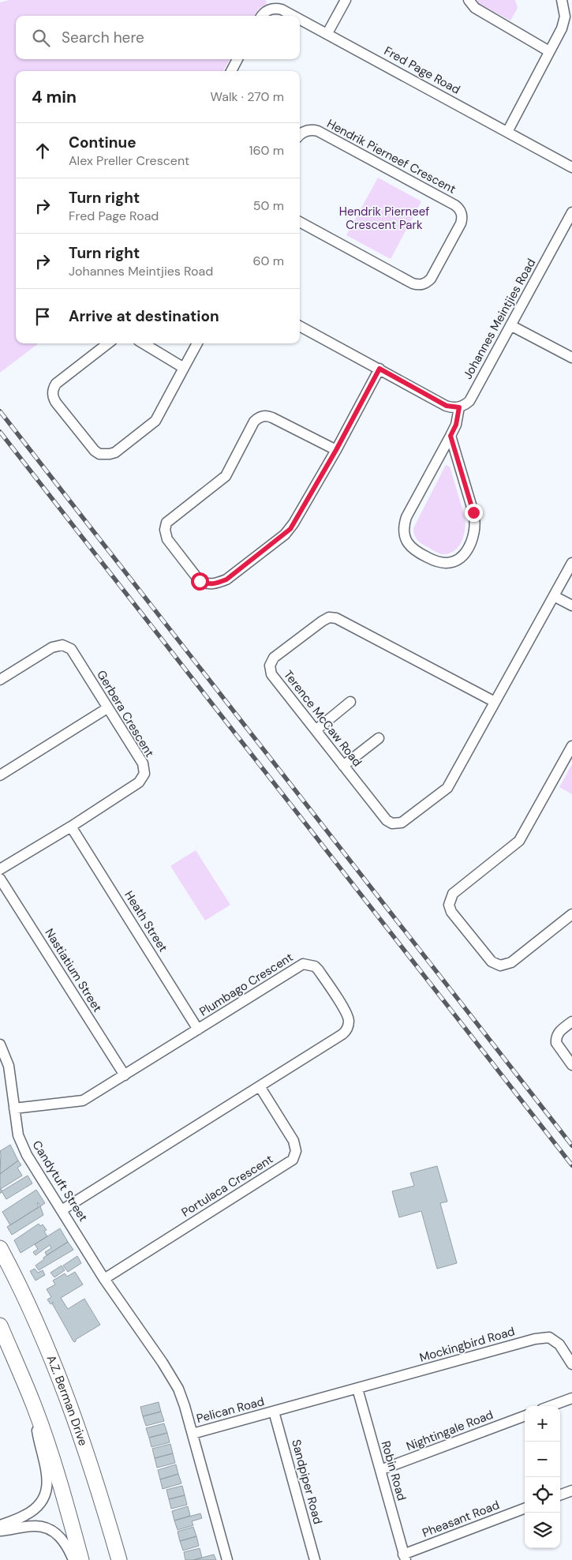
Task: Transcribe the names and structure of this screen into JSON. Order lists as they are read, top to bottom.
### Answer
{
  "streets": {
    "main road": ["A.Z. Berman Drive"],
    "street": [
      "Fred Page Road",
      "Hendrik Pierneef Crescent",
      "Johannes Meintjies Road",
      "Gerbera Crescent",
      "Terence McCaw Road",
      "Heath Street",
      "Nastiatium Street",
      "Plumbago Crescent",
      "Candytuft Street",
      "Portulaca Crescent",
      "Mockingbird Road",
      "Pelican Road",
      "Nightingale Road",
      "Robin Road",
      "Sandpiper Road",
      "Pheasant Road"
    ]
  },
  "crossings": [
    ["Gerbera Crescent", "Heath Street"],
    ["Heath Street", "Plumbago Crescent"],
    ["Nastiatium Street", "Plumbago Crescent"],
    ["Plumbago Crescent", "Candytuft Street"],
    ["Plumbago Crescent", "Portulaca Crescent"],
    ["Candytuft Street", "Portulaca Crescent"],
    ["Candytuft Street", "Pelican Road"],
    ["Portulaca Crescent", "Pelican Road"],
    ["Mockingbird Road", "Pelican Road"],
    ["Mockingbird Road", "Robin Road"],
    ["Pelican Road", "Robin Road"],
    ["Pelican Road", "Sandpiper Road"],
    ["Nightingale Road", "Robin Road"],
    ["Robin Road", "Pheasant Road"]
  ],
  "parks": ["Hendrik Pierneef Crescent Park"],
  "page": {
    "search": "Search here",
    "heading": ["4 min", "Walk · 270 m"],
    "list": [
      ["Continue", "Alex Preller Crescent", "160 m"],
      ["Turn right", "Fred Page Road", "50 m"],
      ["Turn right", "Johannes Meintjies Road", "60 m"],
      "Arrive at destination"
    ],
    "map_buttons": ["+", "−"]
  }
}
